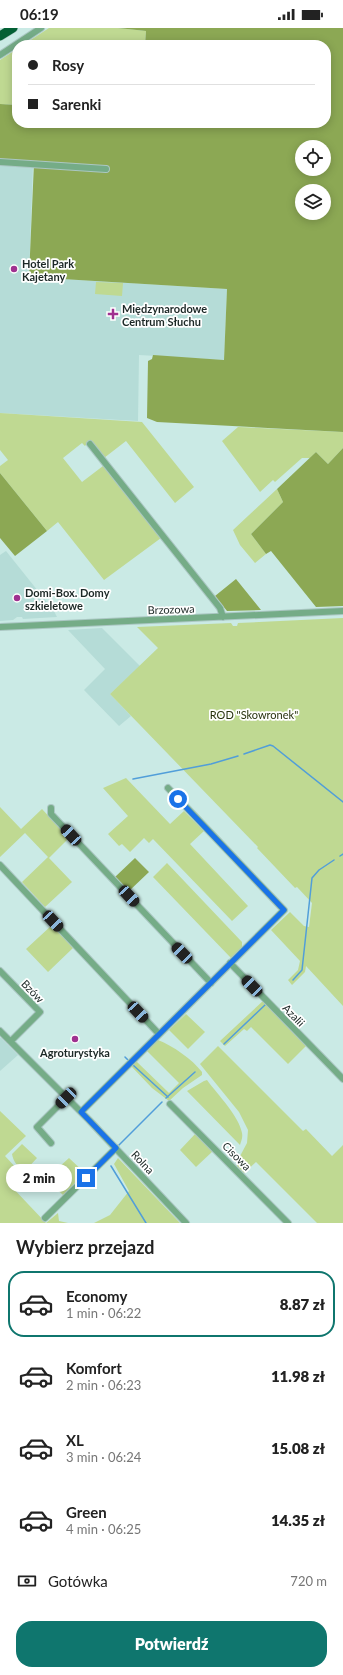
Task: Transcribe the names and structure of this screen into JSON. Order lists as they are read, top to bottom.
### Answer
{
  "streets": {
    "street": [
      "Brzozowa",
      "Bzów",
      "Azalii",
      "Cisowa",
      "Rolna"
    ]
  },
  "crossings": [
    ["Bzów", "Rolna"]
  ],
  "parks": ["ROD \"Skowronek\""],
  "places": {
    "other": ["Hotel Park Kajetany", "Domi-Box. Domy szkieletowe", "Agroturystyka"],
    "health": ["Międzynarodowe Centrum Słuchu"]
  },
  "page": {
    "status": "06:19",
    "banner": ["Rosy", "Sarenki"],
    "bubble": "2 min",
    "heading": "Wybierz przejazd",
    "list": [
      {
        "name": "Economy",
        "note": "1 min · 06:22",
        "value": "8.87 zł"
      },
      {
        "name": "Komfort",
        "note": "2 min · 06:23",
        "value": "11.98 zł"
      },
      {
        "name": "XL",
        "note": "3 min · 06:24",
        "value": "15.08 zł"
      },
      {
        "name": "Green",
        "note": "4 min · 06:25",
        "value": "14.35 zł"
      }
    ],
    "pay": ["Gotówka", "720 m"],
    "buttons": "Potwierdź"
  }
}
